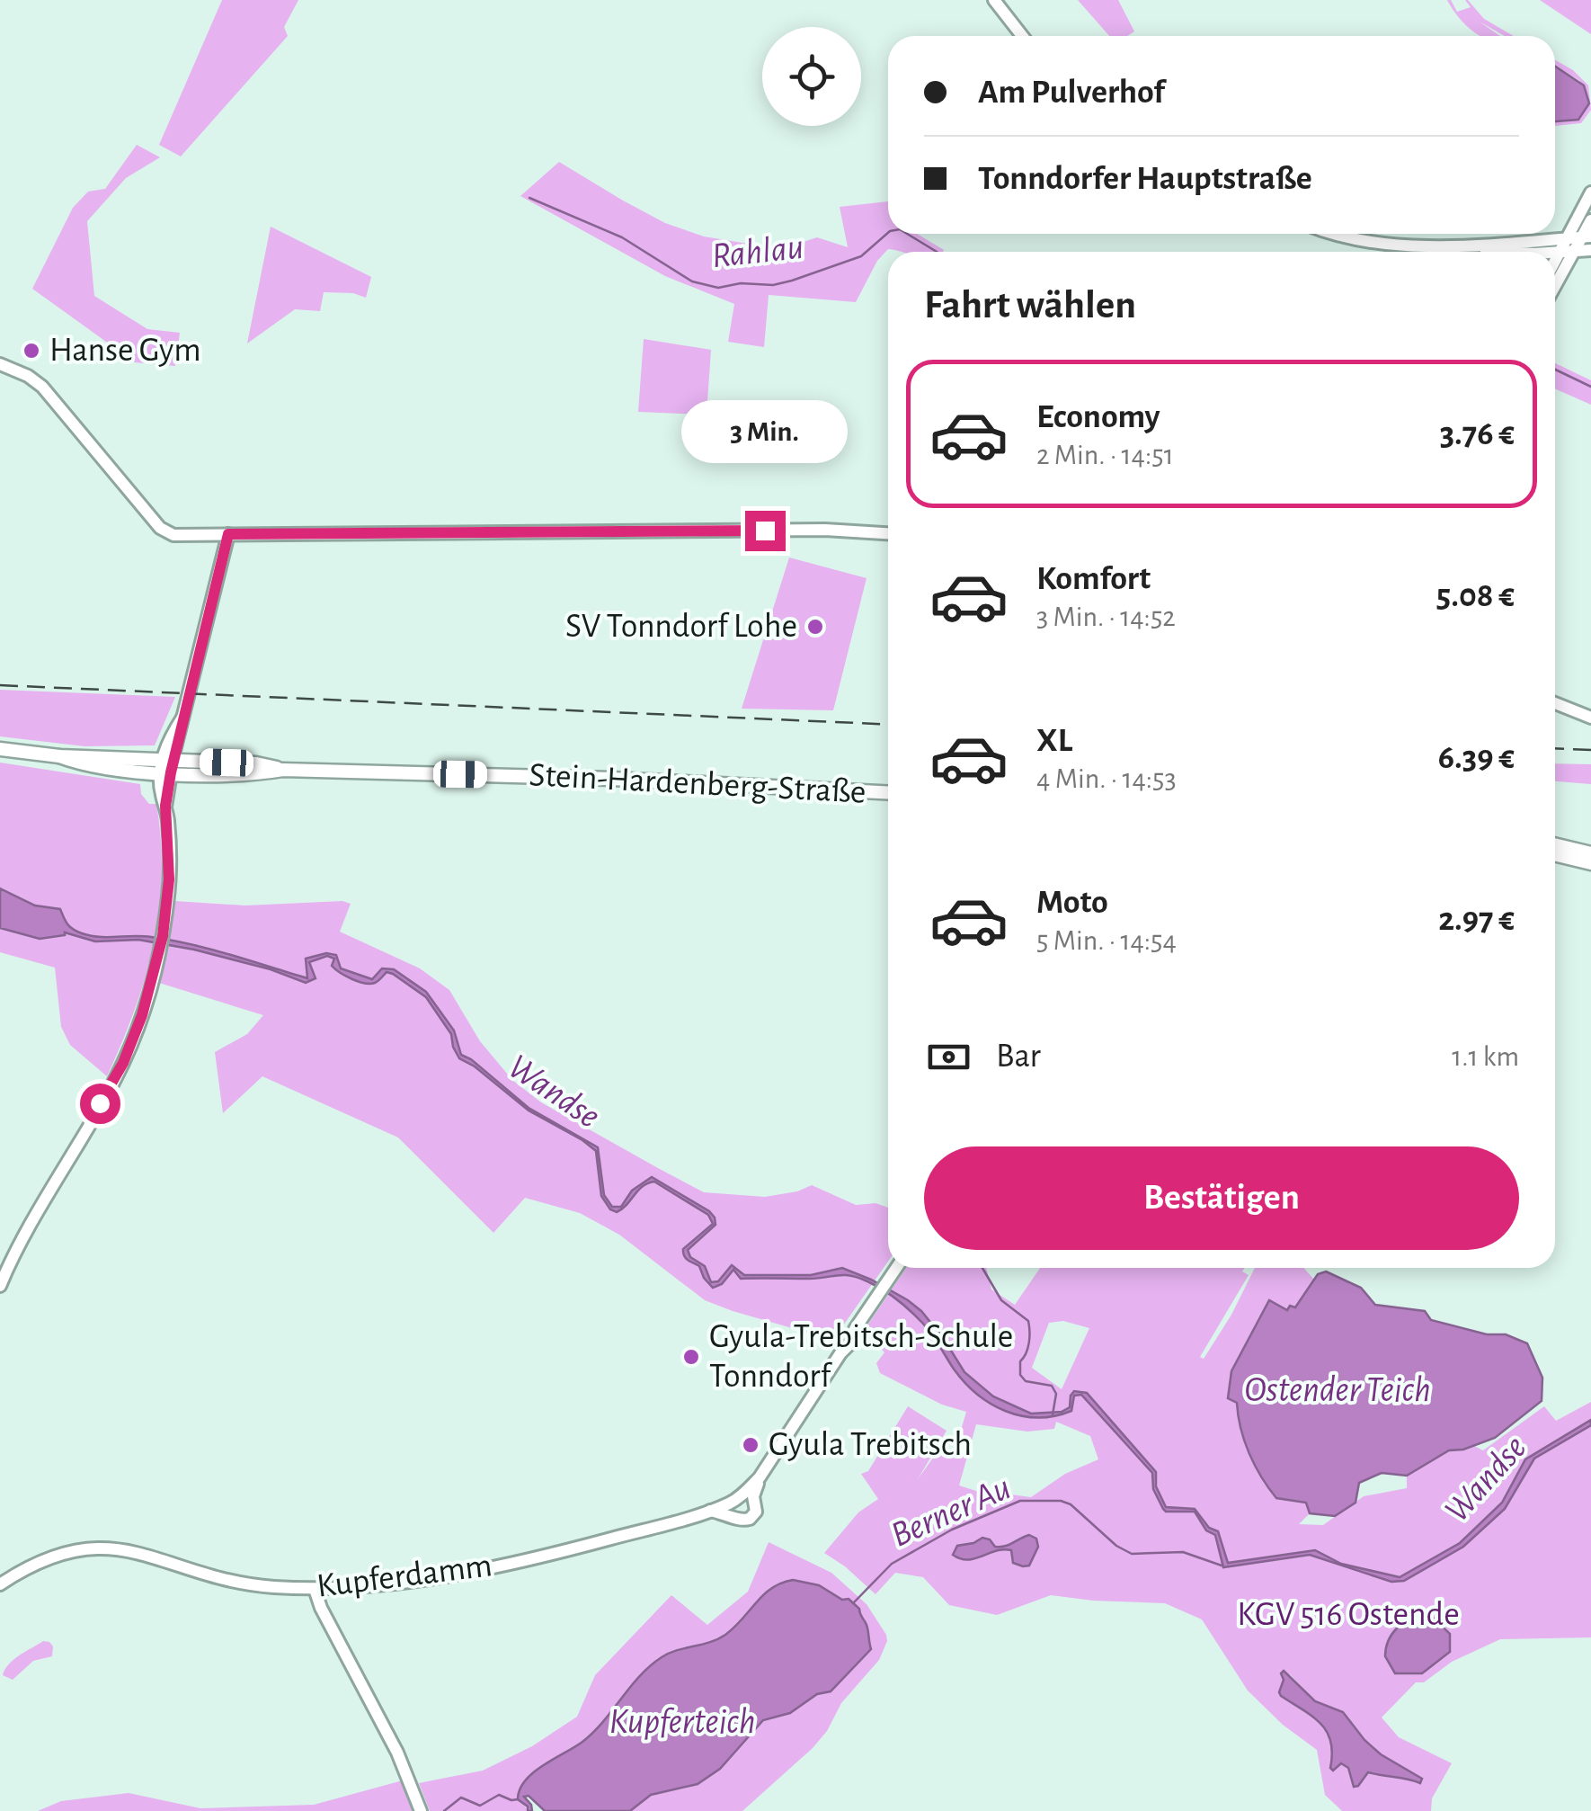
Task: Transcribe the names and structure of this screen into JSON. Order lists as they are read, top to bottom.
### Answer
{
  "streets": {
    "main road": ["Stein-Hardenberg-Straße"],
    "street": ["Kupferdamm"]
  },
  "water": [
    "Rahlau",
    "Wandse",
    "Ostender Teich",
    "Berner Au",
    "Kupferteich"
  ],
  "parks": ["KGV 516 Ostende"],
  "places": [
    "Hanse Gym",
    "SV Tonndorf Lohe",
    "Gyula-Trebitsch-Schule Tonndorf",
    "Gyula Trebitsch"
  ],
  "page": {
    "banner": ["Am Pulverhof", "Tonndorfer Hauptstraße"],
    "heading": "Fahrt wählen",
    "list": [
      {
        "name": "Economy",
        "note": "2 Min. · 14:51",
        "value": "3.76 €"
      },
      {
        "name": "Komfort",
        "note": "3 Min. · 14:52",
        "value": "5.08 €"
      },
      {
        "name": "XL",
        "note": "4 Min. · 14:53",
        "value": "6.39 €"
      },
      {
        "name": "Moto",
        "note": "5 Min. · 14:54",
        "value": "2.97 €"
      }
    ],
    "bubble": "3 Min.",
    "pay": ["Bar", "1.1 km"],
    "buttons": "Bestätigen"
  }
}
